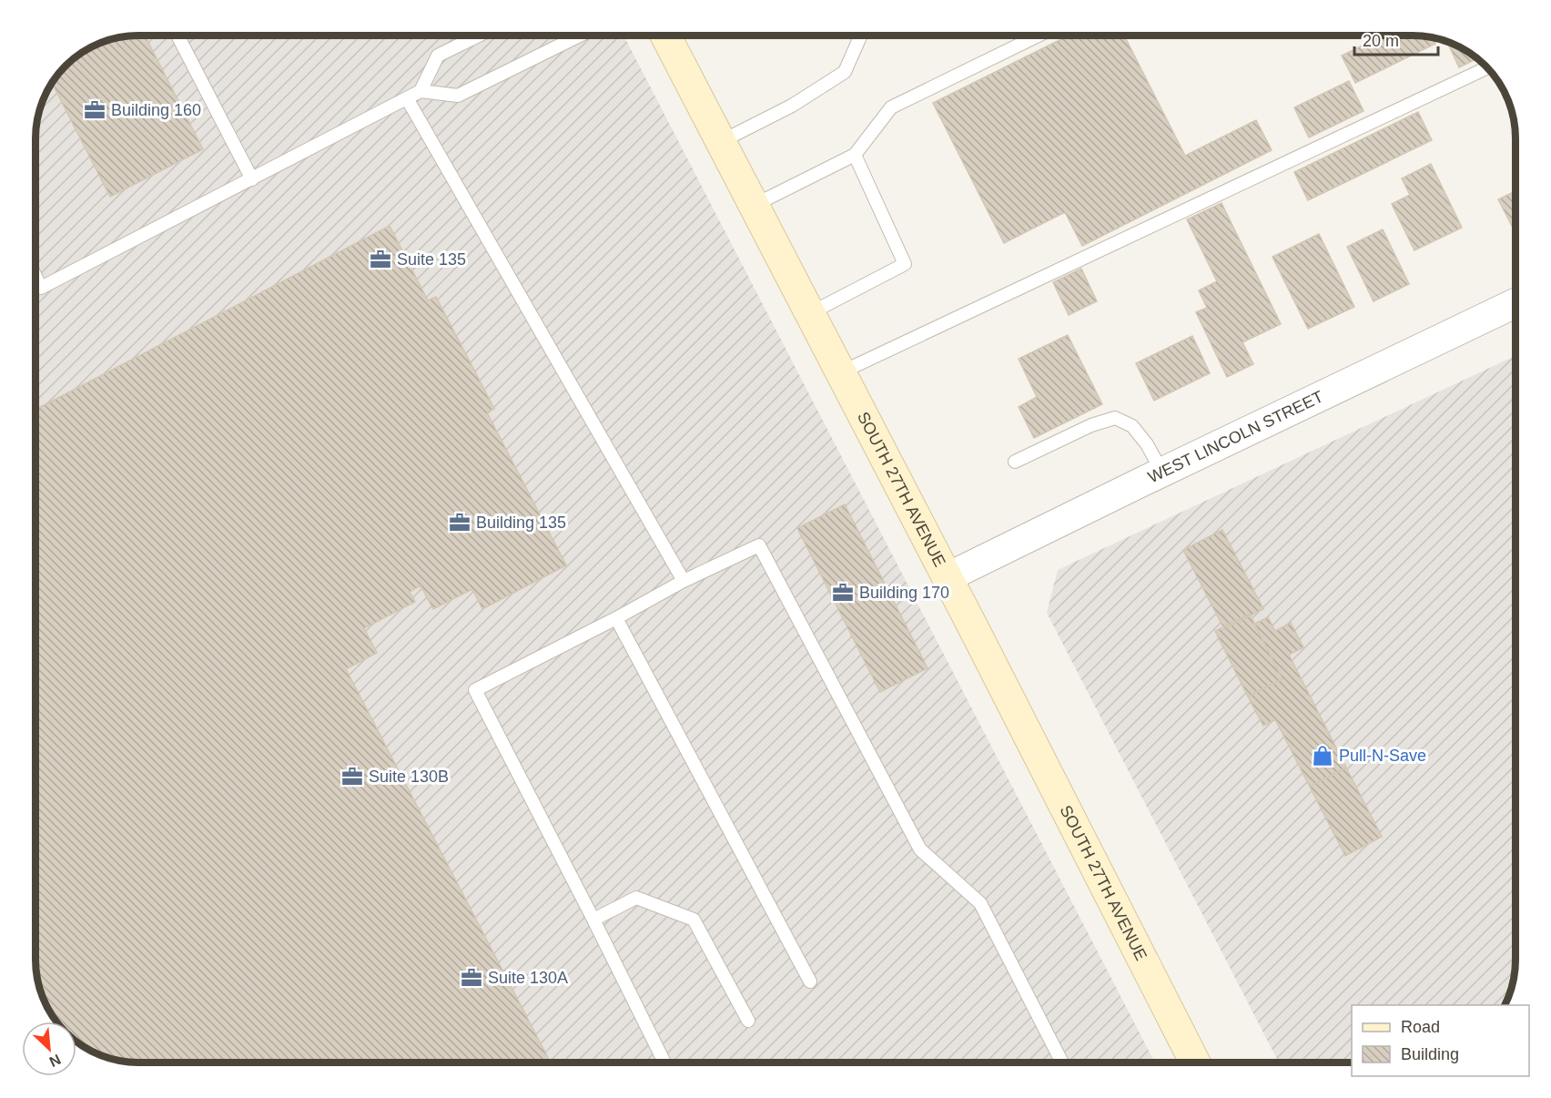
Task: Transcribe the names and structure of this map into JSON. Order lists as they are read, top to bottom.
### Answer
{
  "streets": {
    "main road": ["SOUTH 27TH AVENUE"],
    "street": ["WEST LINCOLN STREET"]
  },
  "crossings": [
    ["WEST LINCOLN STREET", "SOUTH 27TH AVENUE"]
  ],
  "places": {
    "office": [
      "Building 160",
      "Suite 135",
      "Building 135",
      "Building 170",
      "Suite 130B",
      "Suite 130A"
    ],
    "shop": ["Pull-N-Save"]
  },
  "legend": ["Road", "Building"],
  "scale_bar": "20 m",
  "north": "bottom right"
}
